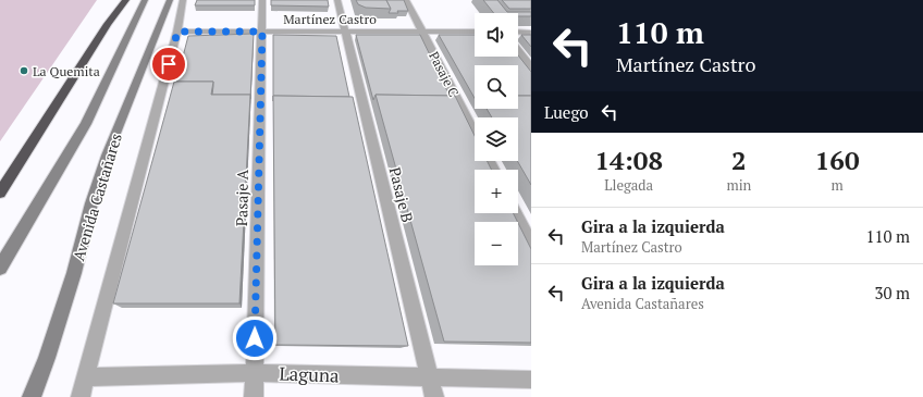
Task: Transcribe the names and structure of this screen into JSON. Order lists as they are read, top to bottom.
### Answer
{
  "streets": {
    "main road": ["Avenida Castañares"],
    "street": [
      "Martínez Castro",
      "Pasaje C",
      "Pasaje B",
      "Pasaje A",
      "Laguna"
    ]
  },
  "crossings": [
    ["Martínez Castro", "Pasaje C"],
    ["Martínez Castro", "Pasaje B"],
    ["Martínez Castro", "Pasaje A"],
    ["Pasaje B", "Laguna"],
    ["Pasaje A", "Laguna"]
  ],
  "places": ["La Quemita"],
  "page": {
    "turn": ["110 m", "Martínez Castro"],
    "map_buttons": ["+", "−"],
    "then": "Luego",
    "eta": [
      "14:08",
      "Llegada",
      "2",
      "min",
      "160",
      "m"
    ],
    "list": [
      {
        "name": "Gira a la izquierda",
        "note": "Martínez Castro",
        "value": "110 m"
      },
      {
        "name": "Gira a la izquierda",
        "note": "Avenida Castañares",
        "value": "30 m"
      }
    ]
  }
}
